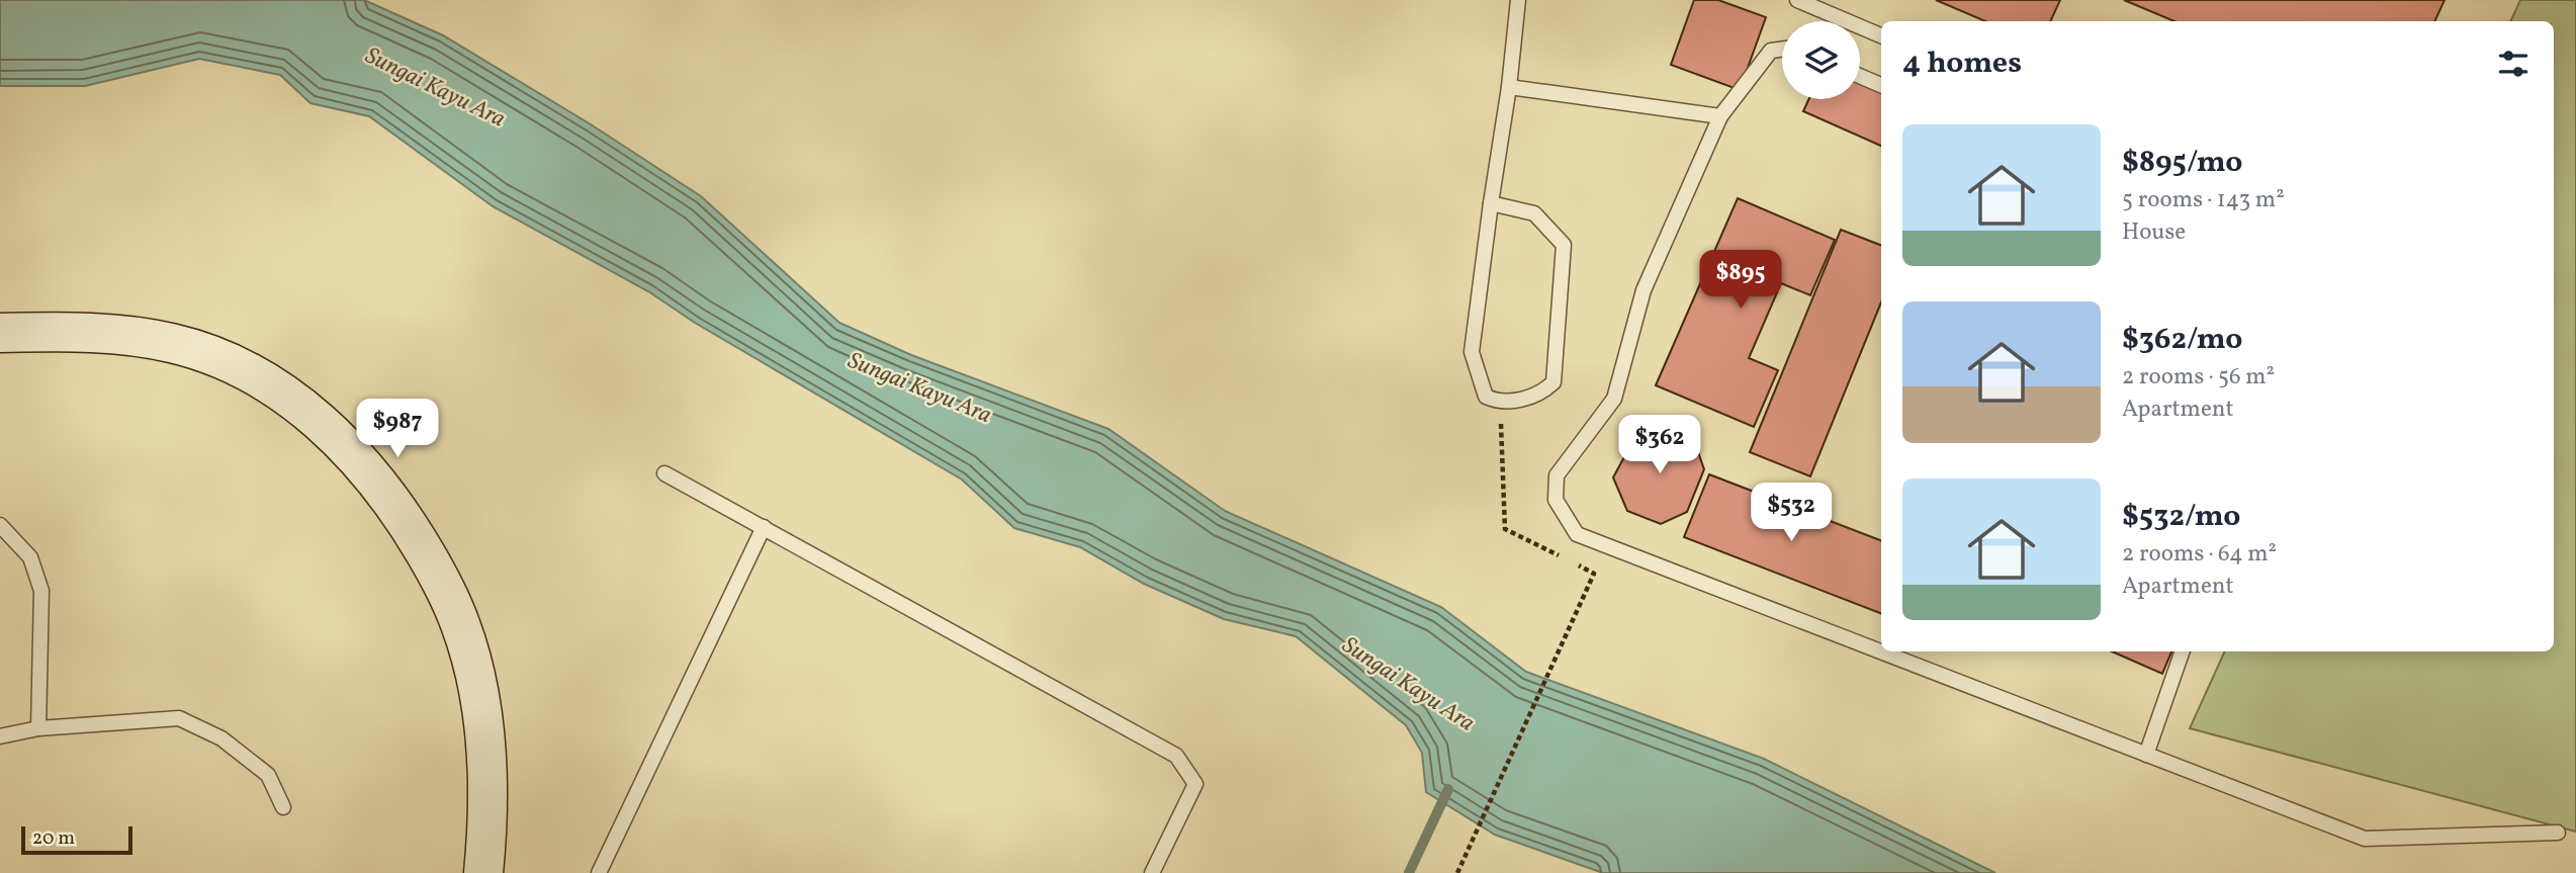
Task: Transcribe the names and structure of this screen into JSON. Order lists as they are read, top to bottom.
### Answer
{
  "water": ["Sungai Kayu Ara"],
  "scale_bar": "20 m",
  "page": {
    "heading": "4 homes",
    "list": [
      {
        "name": "$895/mo",
        "note": "5 rooms · 143 m² · House"
      },
      {
        "name": "$362/mo",
        "note": "2 rooms · 56 m² · Apartment"
      },
      {
        "name": "$532/mo",
        "note": "2 rooms · 64 m² · Apartment"
      }
    ],
    "price": [
      "$895",
      "$987",
      "$362",
      "$532"
    ],
    "scale": "20 m"
  }
}
